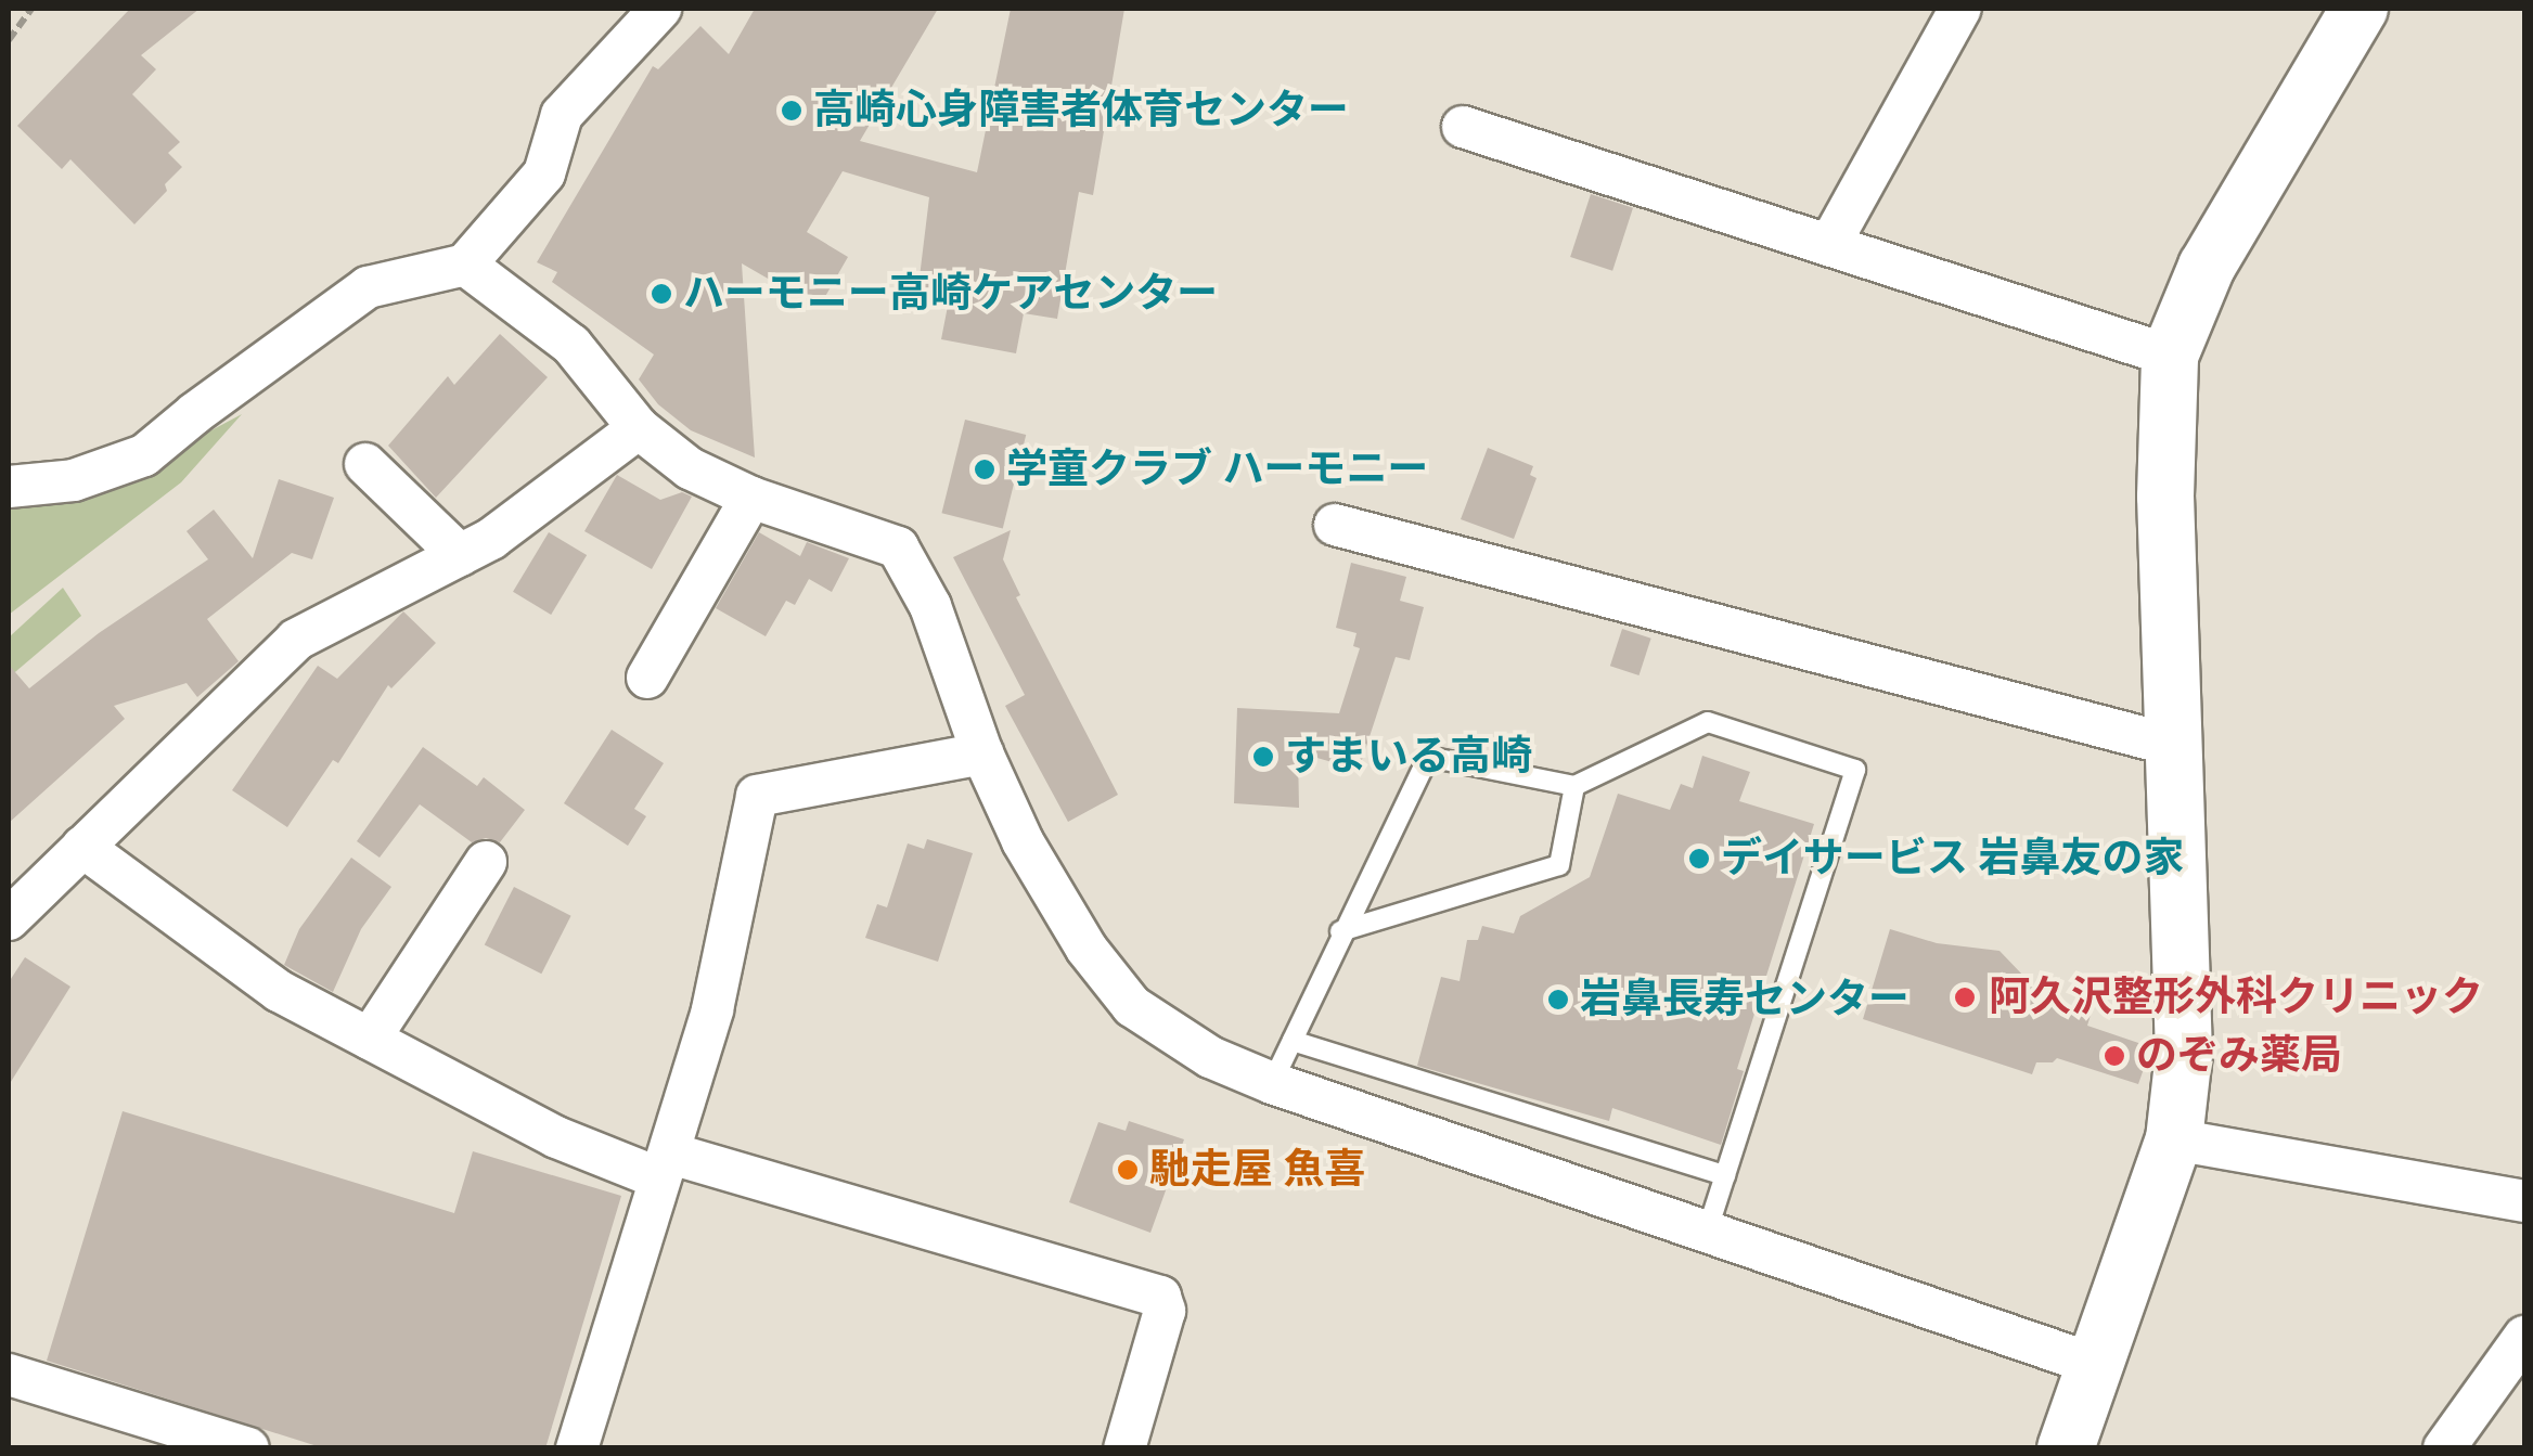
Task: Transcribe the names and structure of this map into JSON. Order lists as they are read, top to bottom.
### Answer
{
  "places": [
    "高崎心身障害者体育センター",
    "ハーモニー高崎ケアセンター",
    "学童クラブ ハーモニー",
    "すまいる高崎",
    "デイサービス 岩鼻友の家",
    "阿久沢整形外科クリニック",
    "岩鼻長寿センター",
    "のぞみ薬局",
    "馳走屋 魚喜"
  ]
}
